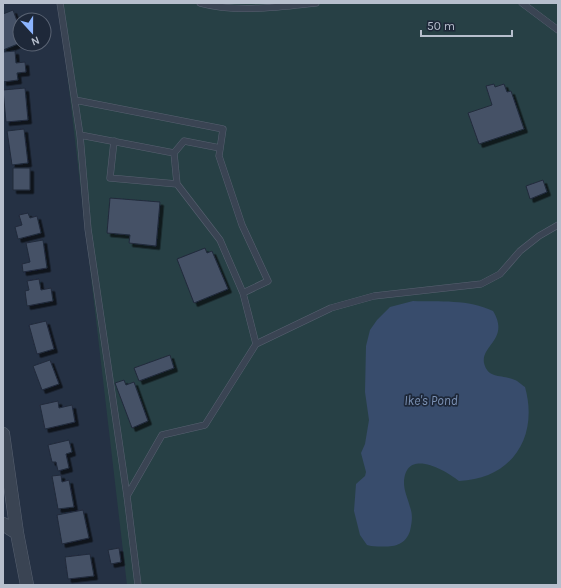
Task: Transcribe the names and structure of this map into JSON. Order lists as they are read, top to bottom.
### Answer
{
  "water": ["Ike's Pond"],
  "scale_bar": "50 m",
  "north": "bottom"
}
